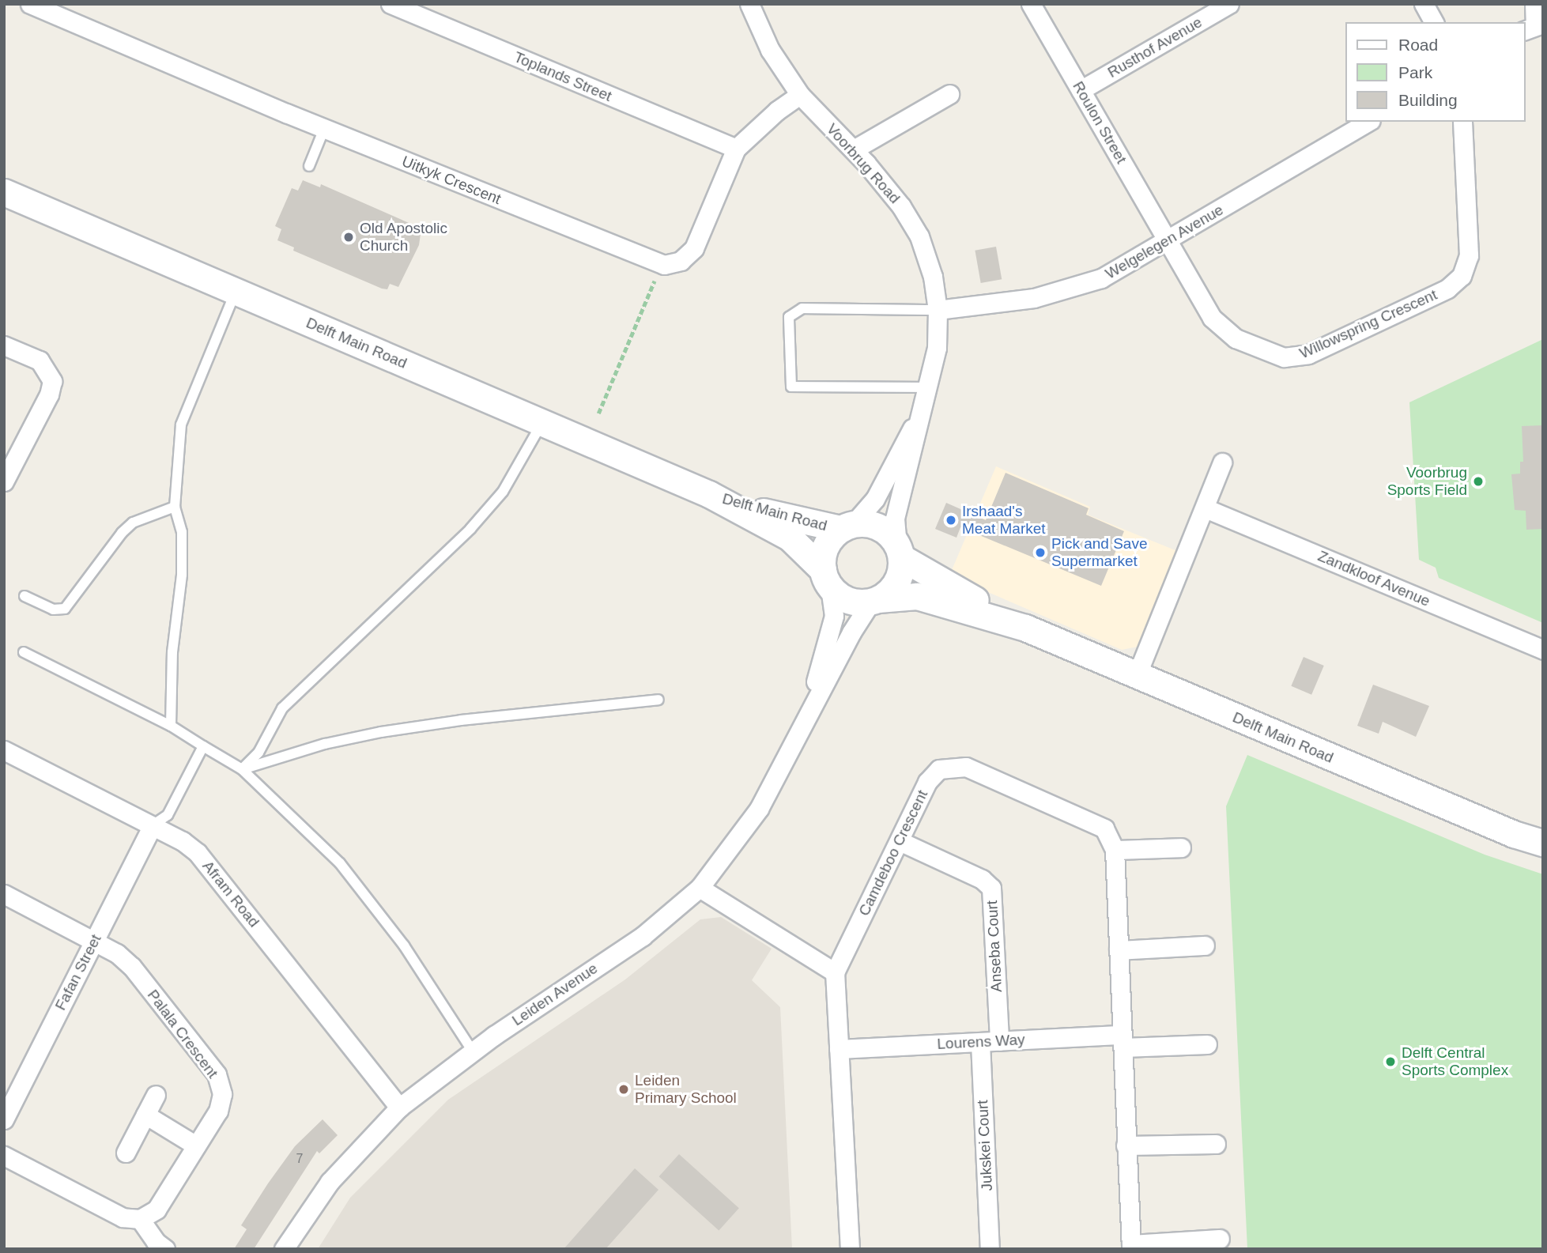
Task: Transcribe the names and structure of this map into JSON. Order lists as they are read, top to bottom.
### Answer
{
  "streets": {
    "street": [
      "Rusthof Avenue",
      "Toplands Street",
      "Roulon Street",
      "Voorbrug Road",
      "Uitkyk Crescent",
      "Welgelegen Avenue",
      "Willowspring Crescent",
      "Delft Main Road",
      "Zandkloof Avenue",
      "Camdeboo Crescent",
      "Afram Road",
      "Anseba Court",
      "Fafan Street",
      "Leiden Avenue",
      "Palala Crescent",
      "Lourens Way",
      "Jukskei Court"
    ]
  },
  "crossings": [
    ["Rusthof Avenue", "Roulon Street"],
    ["Toplands Street", "Uitkyk Crescent"],
    ["Roulon Street", "Welgelegen Avenue"],
    ["Roulon Street", "Willowspring Crescent"],
    ["Voorbrug Road", "Uitkyk Crescent"],
    ["Voorbrug Road", "Welgelegen Avenue"],
    ["Voorbrug Road", "Delft Main Road"],
    ["Voorbrug Road", "Leiden Avenue"],
    ["Welgelegen Avenue", "Willowspring Crescent"],
    ["Delft Main Road", "Leiden Avenue"],
    ["Camdeboo Crescent", "Anseba Court"],
    ["Camdeboo Crescent", "Lourens Way"],
    ["Afram Road", "Fafan Street"],
    ["Afram Road", "Leiden Avenue"],
    ["Anseba Court", "Lourens Way"],
    ["Fafan Street", "Palala Crescent"],
    ["Lourens Way", "Jukskei Court"]
  ],
  "places": [
    "Old Apostolic Church",
    "Voorbrug Sports Field",
    "Irshaad's Meat Market",
    "Pick and Save Supermarket",
    "Delft Central Sports Complex",
    "Leiden Primary School"
  ],
  "house_numbers": ["7"],
  "legend": ["Road", "Park", "Building"]
}
